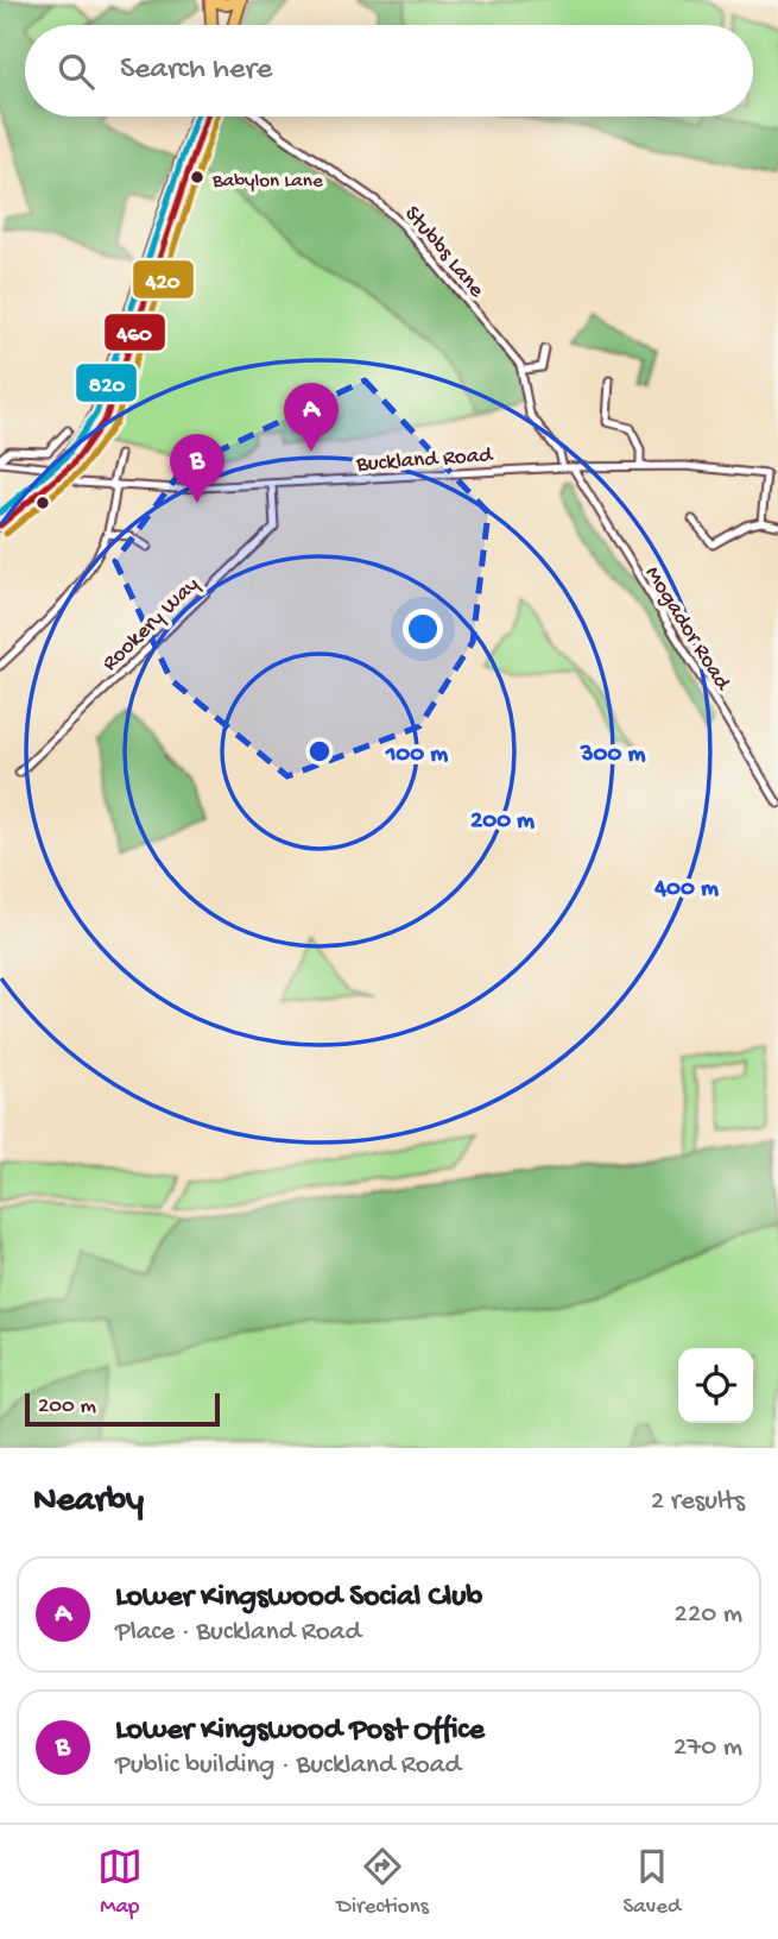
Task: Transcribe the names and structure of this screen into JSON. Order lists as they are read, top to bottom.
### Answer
{
  "streets": {
    "street": [
      "Stubbs Lane",
      "Buckland Road",
      "Rookery Way",
      "Mogador Road"
    ]
  },
  "crossings": [
    ["Buckland Road", "Rookery Way"],
    ["Buckland Road", "Mogador Road"]
  ],
  "places": ["Babylon Lane"],
  "lines": ["transit line 460", "transit line 420", "transit line 820"],
  "scale_bar": "200 m",
  "page": {
    "search": "Search here",
    "pins": ["A", "B"],
    "scale": "200 m",
    "heading": ["Nearby", "2 results"],
    "list": [
      {
        "mark": "A",
        "name": "Lower Kingswood Social Club",
        "note": "Place · Buckland Road",
        "value": "220 m"
      },
      {
        "mark": "B",
        "name": "Lower Kingswood Post Office",
        "note": "Public building · Buckland Road",
        "value": "270 m"
      }
    ],
    "nav": ["Map", "Directions", "Saved"]
  },
  "rings": [
    "100 m",
    "300 m",
    "200 m",
    "400 m"
  ]
}
